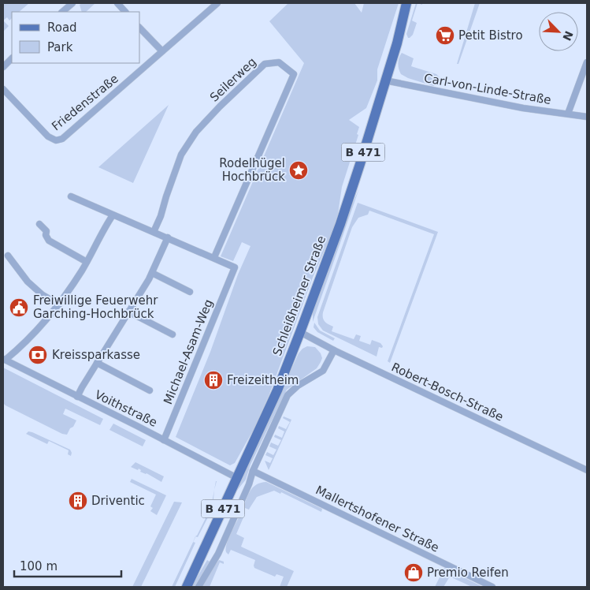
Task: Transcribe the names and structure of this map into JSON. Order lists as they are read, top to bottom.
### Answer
{
  "streets": {
    "main road": ["B 471", "Schleißheimer Straße"],
    "street": [
      "Seilerweg",
      "Carl-von-Linde-Straße",
      "Friedenstraße",
      "Michael-Asam-Weg",
      "Robert-Bosch-Straße",
      "Voithstraße",
      "Mallertshofener Straße"
    ]
  },
  "crossings": [
    ["Seilerweg", "Michael-Asam-Weg"],
    ["Carl-von-Linde-Straße", "Schleißheimer Straße"],
    ["Schleißheimer Straße", "Robert-Bosch-Straße"],
    ["Schleißheimer Straße", "Voithstraße"],
    ["Michael-Asam-Weg", "Voithstraße"]
  ],
  "places": {
    "supermarket": ["Petit Bistro"],
    "place": ["Rodelhügel Hochbrück"],
    "public building": ["Freiwillige Feuerwehr Garching-Hochbrück"],
    "bank": ["Kreissparkasse"],
    "building": ["Freizeitheim", "Driventic"],
    "shop": ["Premio Reifen"]
  },
  "legend": ["Road", "Park"],
  "scale_bar": "100 m",
  "north": "bottom right"
}
